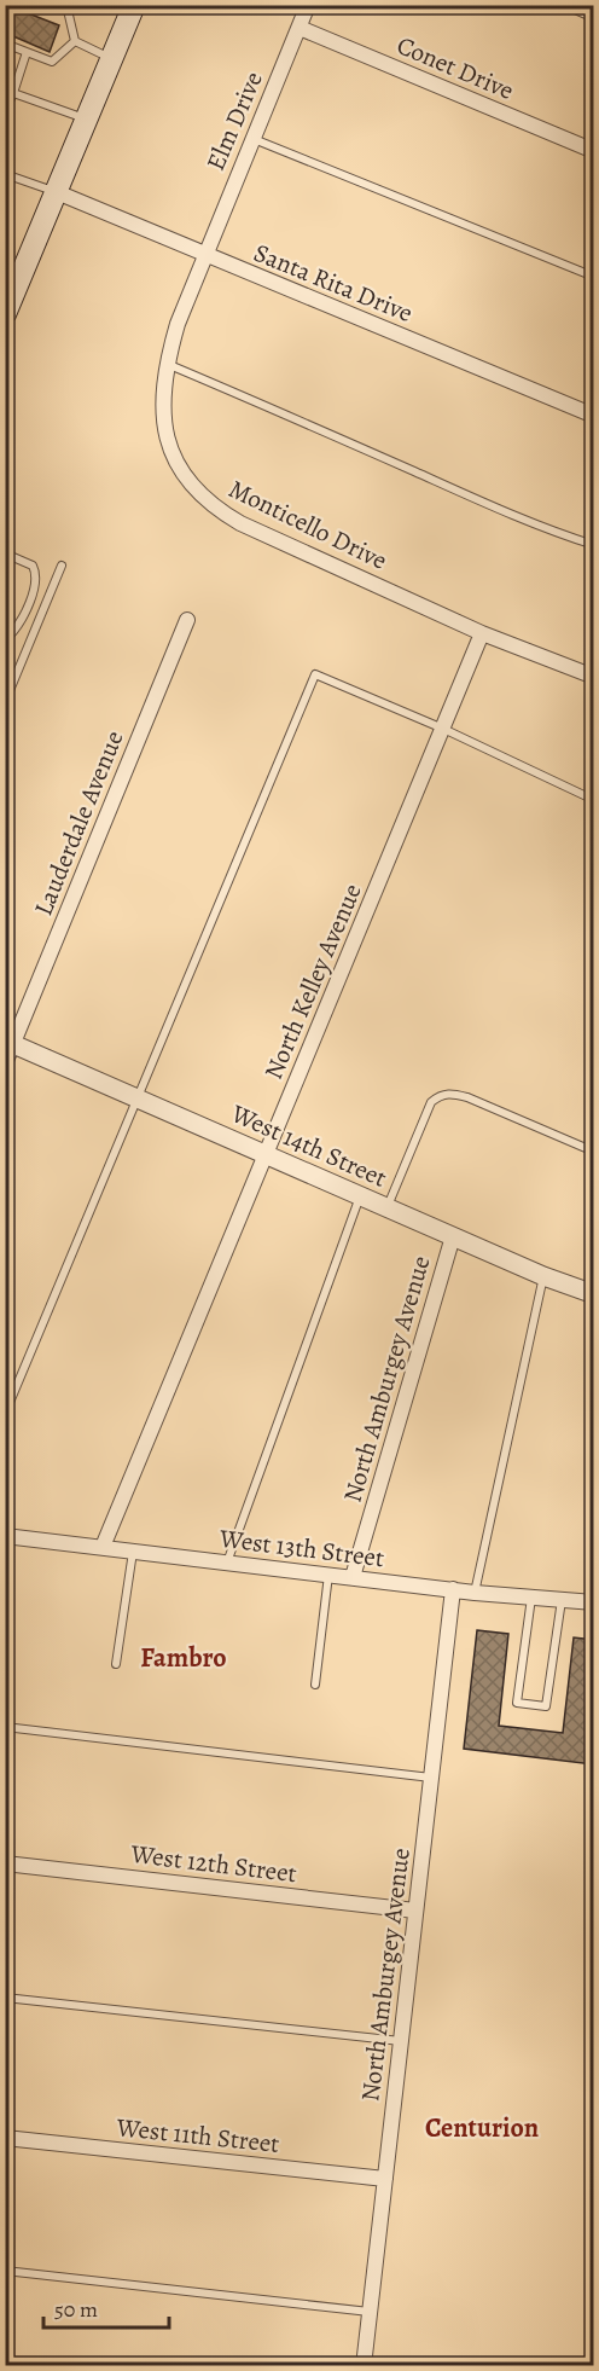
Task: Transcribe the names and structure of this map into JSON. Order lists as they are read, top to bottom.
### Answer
{
  "streets": {
    "street": [
      "Conet Drive",
      "Elm Drive",
      "Santa Rita Drive",
      "Monticello Drive",
      "Lauderdale Avenue",
      "North Kelley Avenue",
      "West 14th Street",
      "North Amburgey Avenue",
      "West 13th Street",
      "West 12th Street",
      "West 11th Street"
    ]
  },
  "crossings": [
    ["Conet Drive", "Elm Drive"],
    ["Elm Drive", "Santa Rita Drive"],
    ["Elm Drive", "Monticello Drive"],
    ["Santa Rita Drive", "Monticello Drive"],
    ["Monticello Drive", "North Kelley Avenue"],
    ["Lauderdale Avenue", "West 14th Street"],
    ["North Kelley Avenue", "West 14th Street"],
    ["North Kelley Avenue", "West 13th Street"],
    ["West 14th Street", "North Amburgey Avenue"],
    ["North Amburgey Avenue", "West 13th Street"],
    ["North Amburgey Avenue", "West 12th Street"],
    ["North Amburgey Avenue", "West 11th Street"]
  ],
  "districts": ["Fambro", "Centurion"],
  "scale_bar": "50 m"
}
